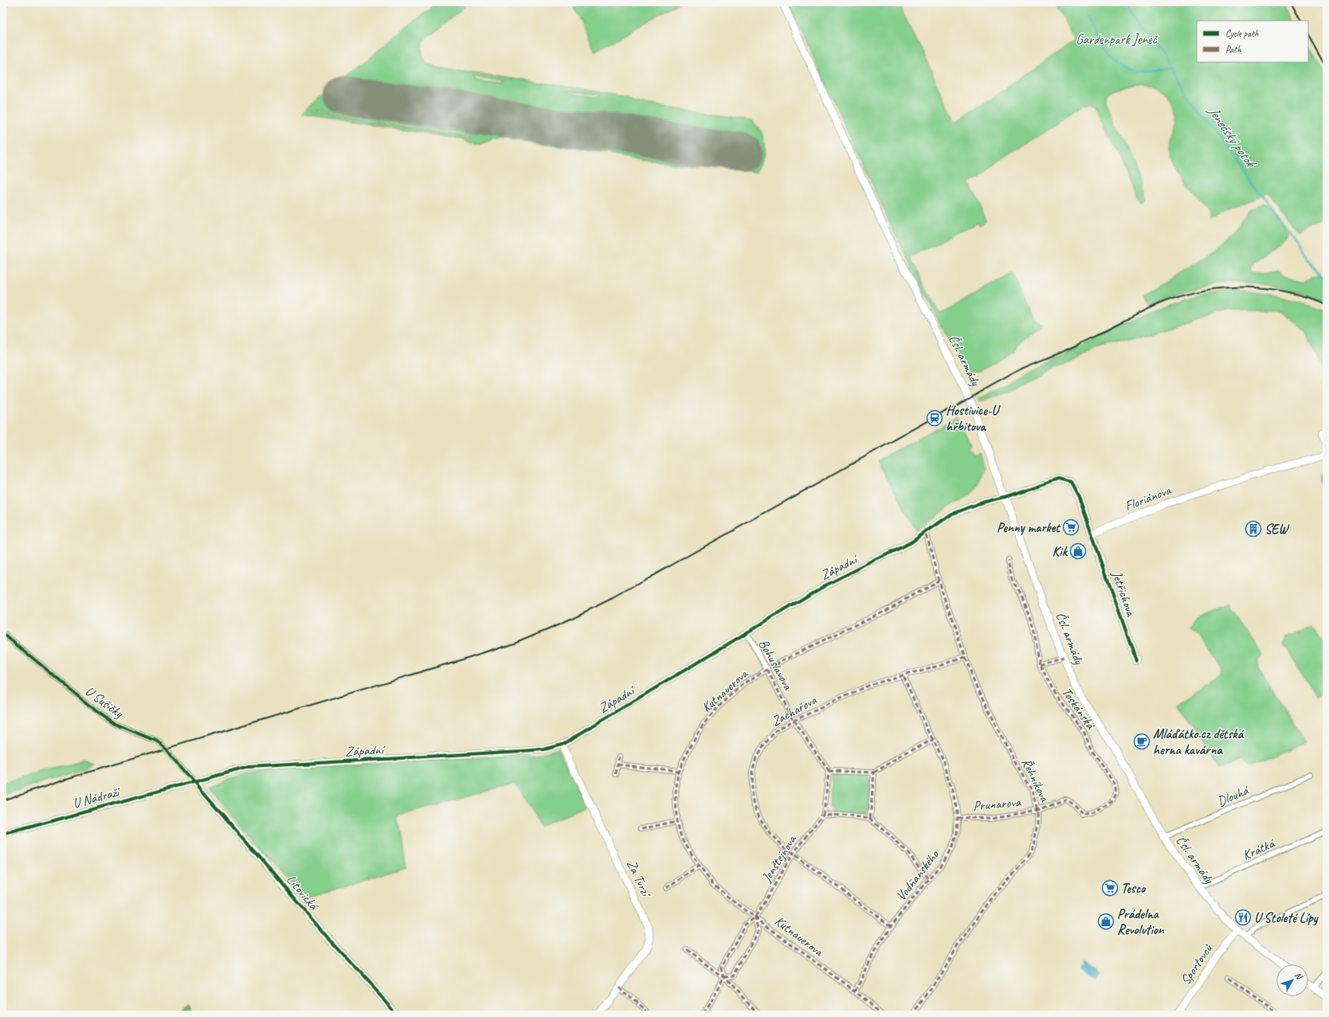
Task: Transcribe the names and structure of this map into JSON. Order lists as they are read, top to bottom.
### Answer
{
  "streets": {
    "street": [
      "Čsl. armády",
      "Floriánova",
      "Západní",
      "Jetřichova",
      "Bohuslavova",
      "Kutnauerova",
      "U Sušičky",
      "Toskánská",
      "Zachařova",
      "Řehníkova",
      "Dlouhá",
      "U Nádraží",
      "Prunarova",
      "Krátká",
      "Jenštejnova",
      "Vodňanského",
      "Za Tvrzí",
      "Litovická",
      "Sportovců"
    ]
  },
  "crossings": [
    ["Čsl. armády", "Západní"],
    ["Čsl. armády", "Dlouhá"],
    ["Čsl. armády", "Krátká"],
    ["Čsl. armády", "Sportovců"],
    ["Floriánova", "Jetřichova"],
    ["Západní", "Bohuslavova"],
    ["Západní", "U Sušičky"],
    ["Západní", "Řehníkova"],
    ["Západní", "U Nádraží"],
    ["Západní", "Za Tvrzí"],
    ["Západní", "Litovická"],
    ["Bohuslavova", "Kutnauerova"],
    ["Bohuslavova", "Zachařova"],
    ["Kutnauerova", "Řehníkova"],
    ["Kutnauerova", "Jenštejnova"],
    ["Kutnauerova", "Vodňanského"],
    ["U Sušičky", "U Nádraží"],
    ["U Sušičky", "Litovická"],
    ["Toskánská", "Řehníkova"],
    ["Toskánská", "Prunarova"],
    ["Zachařova", "Řehníkova"],
    ["Zachařova", "Jenštejnova"],
    ["Zachařova", "Vodňanského"],
    ["Řehníkova", "Prunarova"],
    ["U Nádraží", "Litovická"],
    ["Prunarova", "Vodňanského"]
  ],
  "water": ["Jenečský potok"],
  "parks": ["Gardenpark Jeneč"],
  "places": {
    "station": ["Hostivice-U hřbitova"],
    "supermarket": ["Penny market", "Tesco"],
    "building": ["SEW"],
    "shop": ["Kik", "Prádelna Revolution"],
    "cafe": ["Mláďátko.cz dětská herna kavárna"],
    "restaurant": ["U Stoleté Lípy"]
  },
  "legend": ["Cycle path", "Path"],
  "north": "top right"
}
